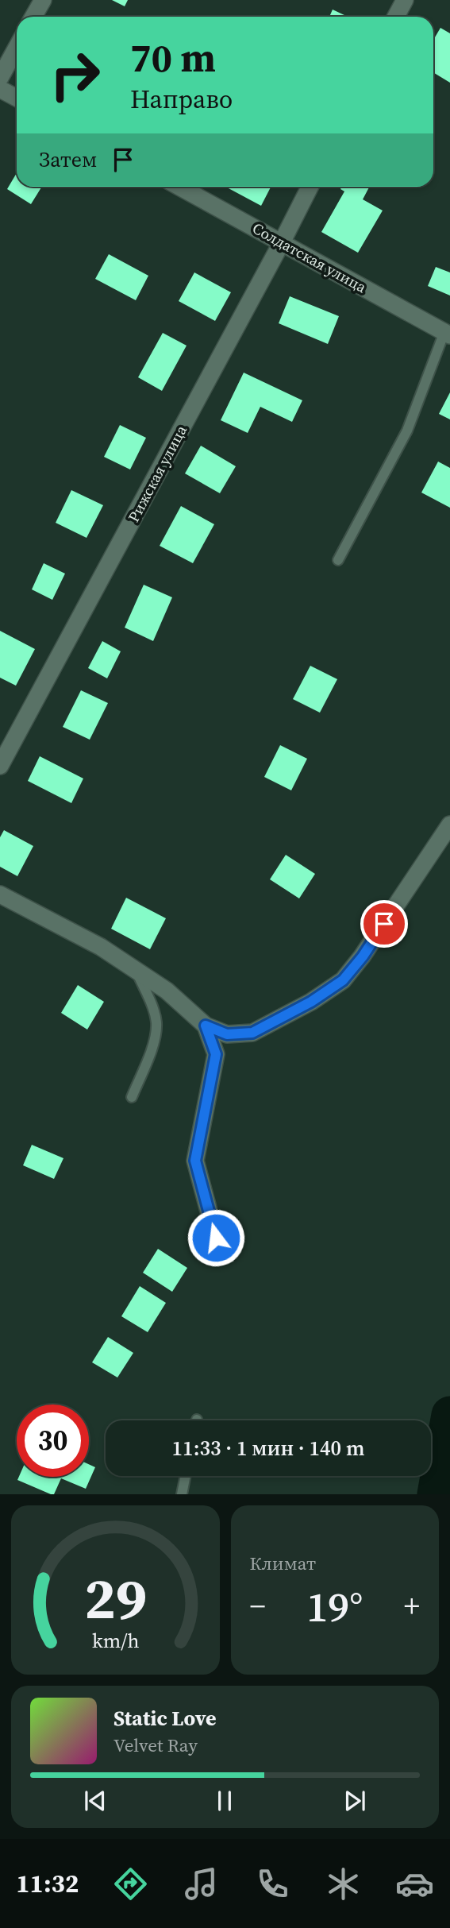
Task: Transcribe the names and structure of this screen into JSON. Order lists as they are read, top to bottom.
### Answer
{
  "streets": {
    "street": ["Солдатская улица", "Рижская улица"]
  },
  "crossings": [
    ["Солдатская улица", "Рижская улица"]
  ],
  "page": {
    "turn": ["70 m", "Направо"],
    "then": "Затем",
    "limit": "30",
    "trip": "11:33 · 1 мин · 140 m",
    "tile": "Климат",
    "heat": ["−", "19°", "+"],
    "song": ["Static Love", "Velvet Ray"],
    "tabs": "11:32",
    "gauge": ["29", "km/h"]
  }
}
